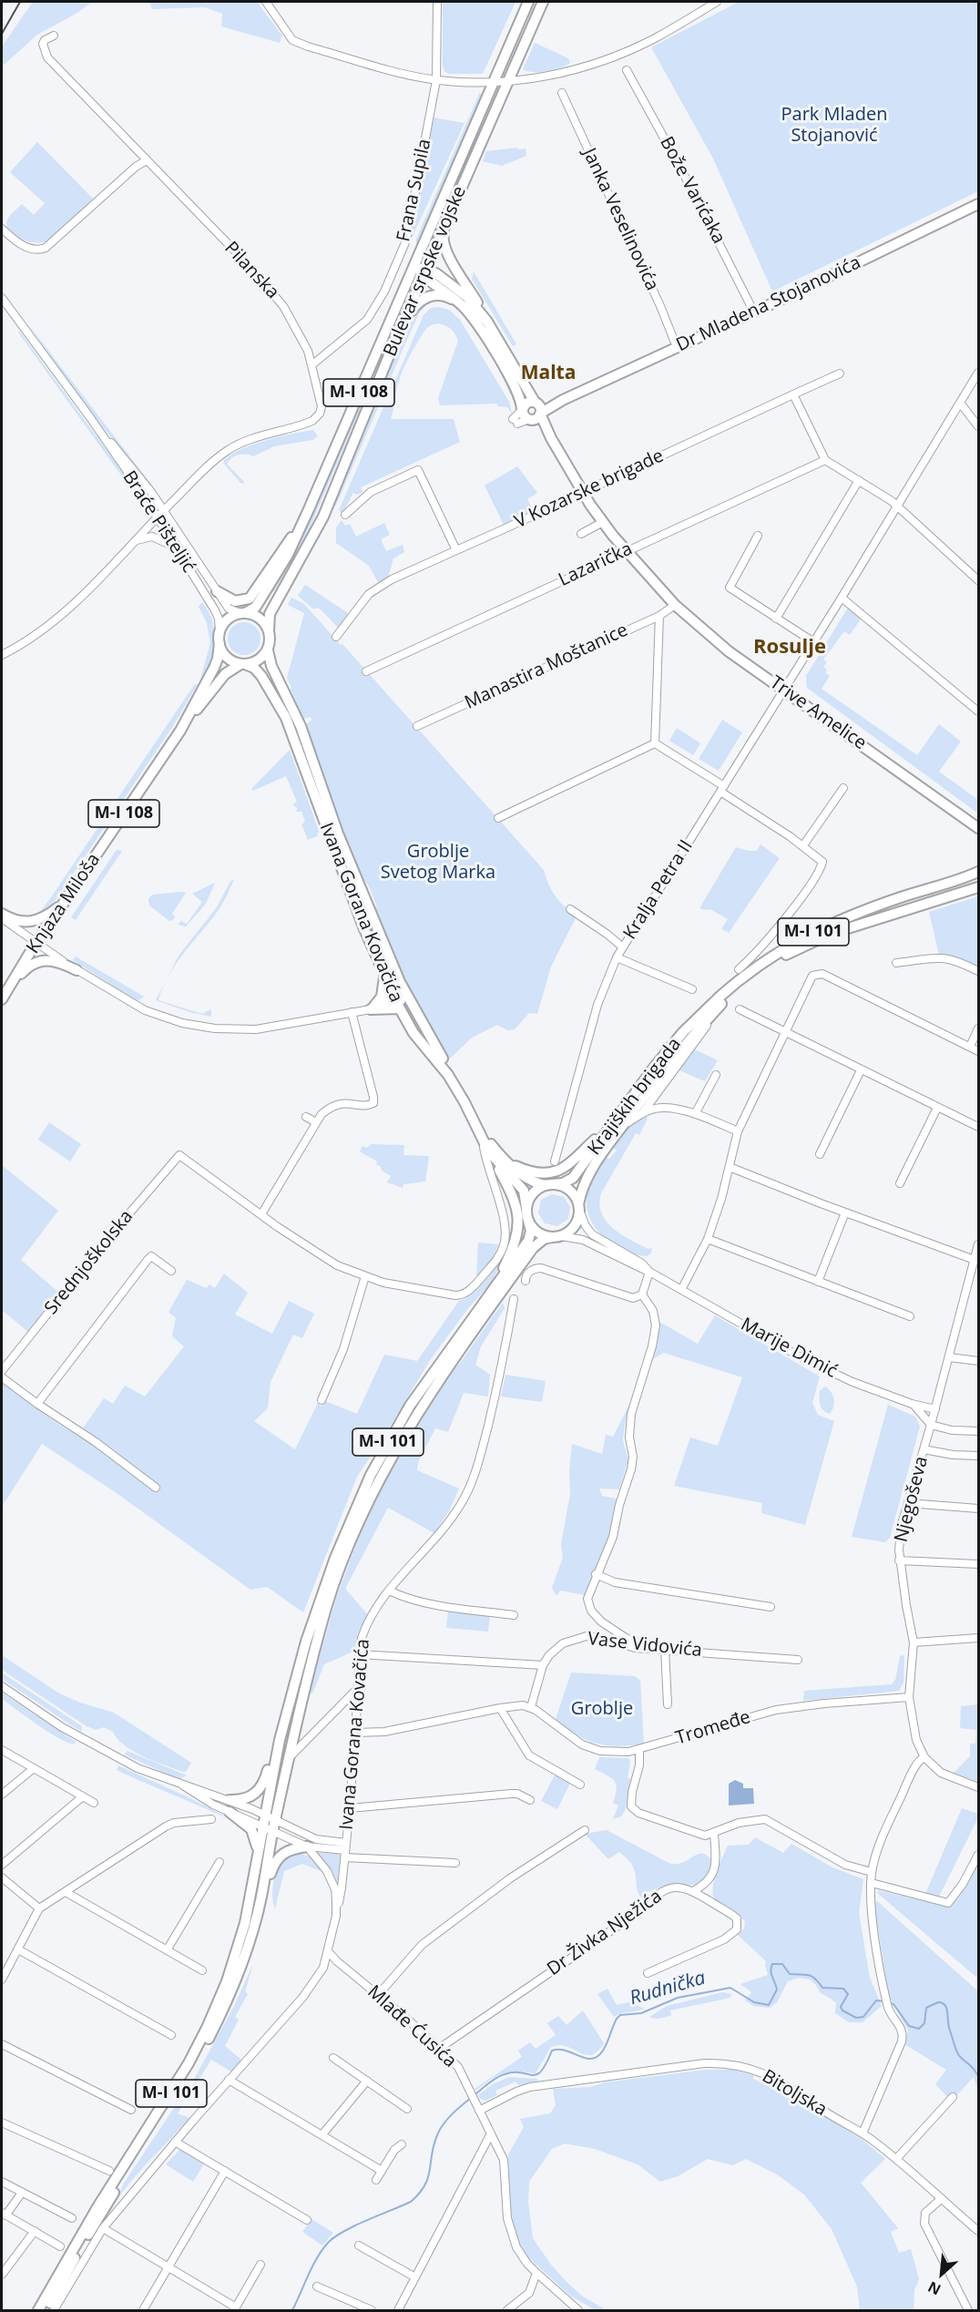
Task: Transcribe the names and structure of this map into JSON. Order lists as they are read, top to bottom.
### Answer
{
  "streets": {
    "main road": [
      "Bulevar srpske vojske",
      "Dr Mladena Stojanovića",
      "M-I 108",
      "Trive Amelice",
      "Knjaza Miloša",
      "Ivana Gorana Kovačića",
      "M-I 101",
      "Krajiških brigada"
    ],
    "street": [
      "Frana Supila",
      "Bože Varićaka",
      "Janka Veselinovića",
      "Pilanska",
      "V Kozarske brigade",
      "Braće Pišteljić",
      "Lazarička",
      "Manastira Moštanice",
      "Kralja Petra II",
      "Srednjoškolska",
      "Marije Dimić",
      "Njegoševa",
      "Vase Vidovića",
      "Tromeđe",
      "Dr Živka Nježića",
      "Mlađe Ćusića",
      "Bitoljska"
    ]
  },
  "crossings": [
    ["Frana Supila", "Pilanska"],
    ["Bože Varićaka", "Dr Mladena Stojanovića"],
    ["Janka Veselinovića", "Dr Mladena Stojanovića"],
    ["Pilanska", "Braće Pišteljić"],
    ["Bulevar srpske vojske", "M-I 108"],
    ["Bulevar srpske vojske", "Braće Pišteljić"],
    ["Bulevar srpske vojske", "Trive Amelice"],
    ["Bulevar srpske vojske", "Knjaza Miloša"],
    ["Bulevar srpske vojske", "Ivana Gorana Kovačića"],
    ["Dr Mladena Stojanovića", "Trive Amelice"],
    ["M-I 108", "Braće Pišteljić"],
    ["M-I 108", "Knjaza Miloša"],
    ["M-I 108", "Ivana Gorana Kovačića"],
    ["V Kozarske brigade", "Trive Amelice"],
    ["Braće Pišteljić", "Knjaza Miloša"],
    ["Braće Pišteljić", "Ivana Gorana Kovačića"],
    ["Lazarička", "Trive Amelice"],
    ["Manastira Moštanice", "Trive Amelice"],
    ["Trive Amelice", "Kralja Petra II"],
    ["Knjaza Miloša", "Ivana Gorana Kovačića"],
    ["Ivana Gorana Kovačića", "M-I 101"],
    ["Ivana Gorana Kovačića", "Krajiških brigada"],
    ["Ivana Gorana Kovačića", "Marije Dimić"],
    ["Ivana Gorana Kovačića", "Mlađe Ćusića"],
    ["M-I 101", "Krajiških brigada"],
    ["M-I 101", "Marije Dimić"],
    ["Krajiških brigada", "Marije Dimić"],
    ["Marije Dimić", "Njegoševa"],
    ["Njegoševa", "Tromeđe"],
    ["Vase Vidovića", "Tromeđe"],
    ["Dr Živka Nježića", "Mlađe Ćusića"],
    ["Mlađe Ćusića", "Bitoljska"]
  ],
  "districts": ["Malta", "Rosulje"],
  "water": ["Rudnička"],
  "parks": ["Park Mladen Stojanović", "Groblje Svetog Marka", "Groblje"],
  "north": "bottom left"
}
